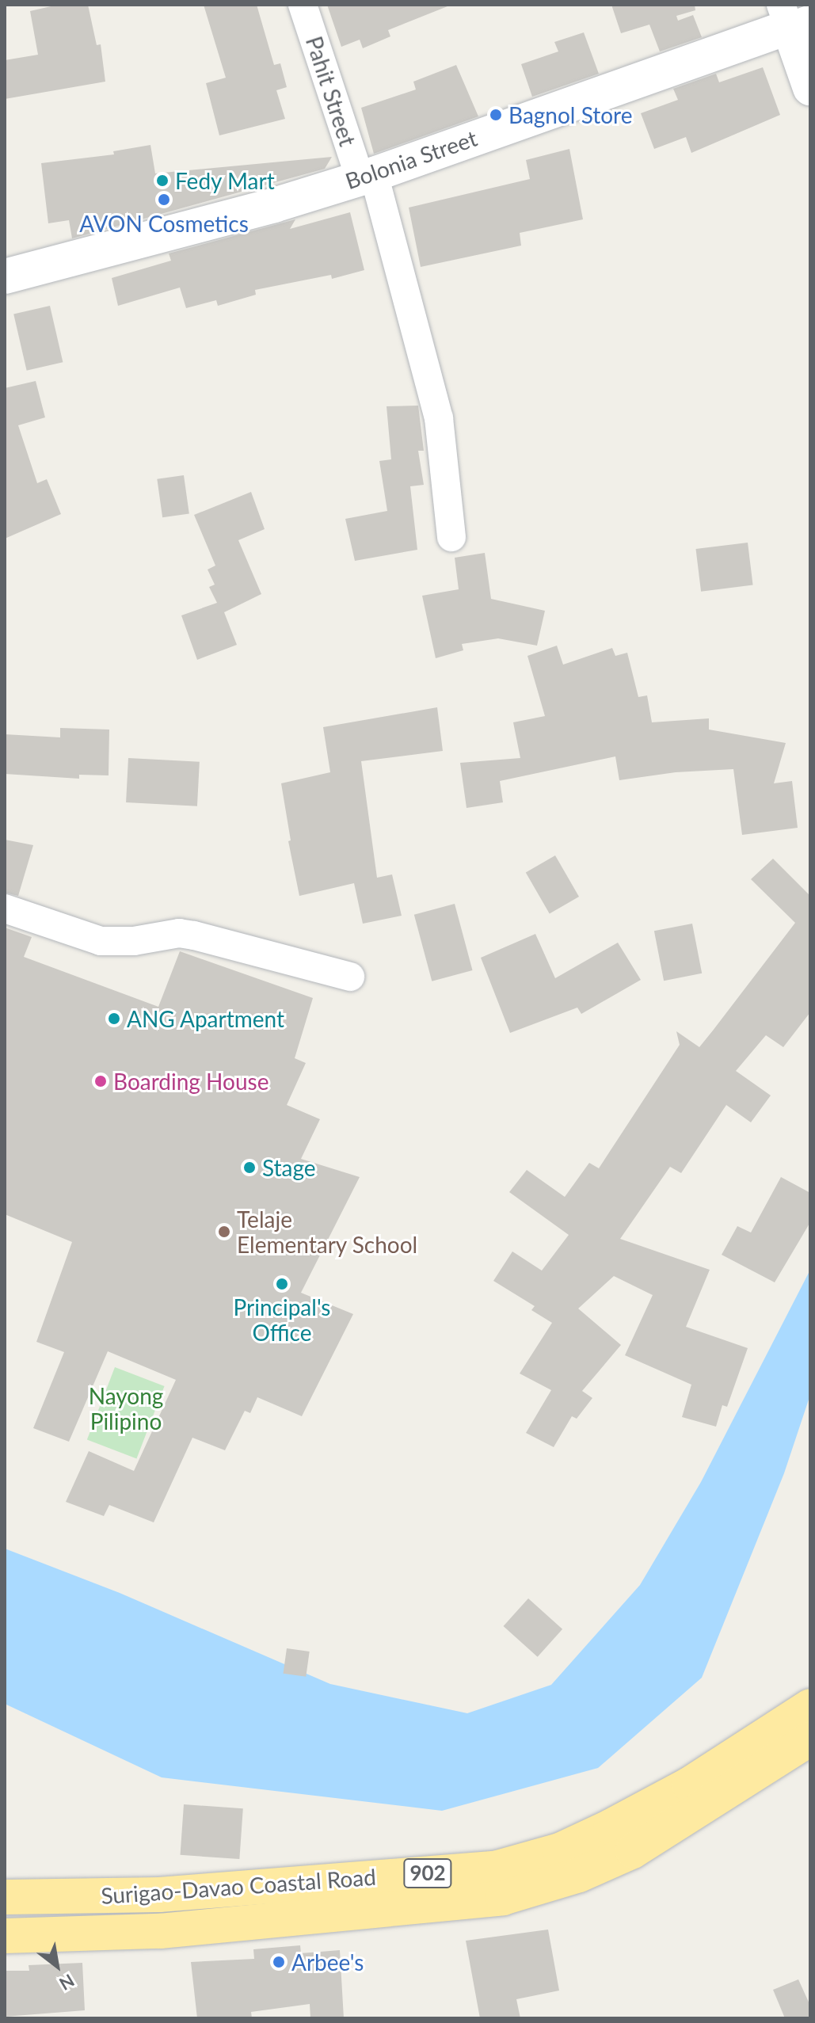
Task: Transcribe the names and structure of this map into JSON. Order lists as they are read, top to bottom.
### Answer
{
  "streets": {
    "highway": ["902", "Surigao-Davao Coastal Road"],
    "main road": ["Bolonia Street"],
    "street": ["Pahit Street"]
  },
  "crossings": [
    ["Pahit Street", "Bolonia Street"]
  ],
  "parks": ["Nayong Pilipino"],
  "places": [
    "Bagnol Store",
    "Fedy Mart",
    "AVON Cosmetics",
    "ANG Apartment",
    "Boarding House",
    "Stage",
    "Telaje Elementary School",
    "Principal's Office",
    "Arbee's"
  ],
  "north": "bottom right"
}
